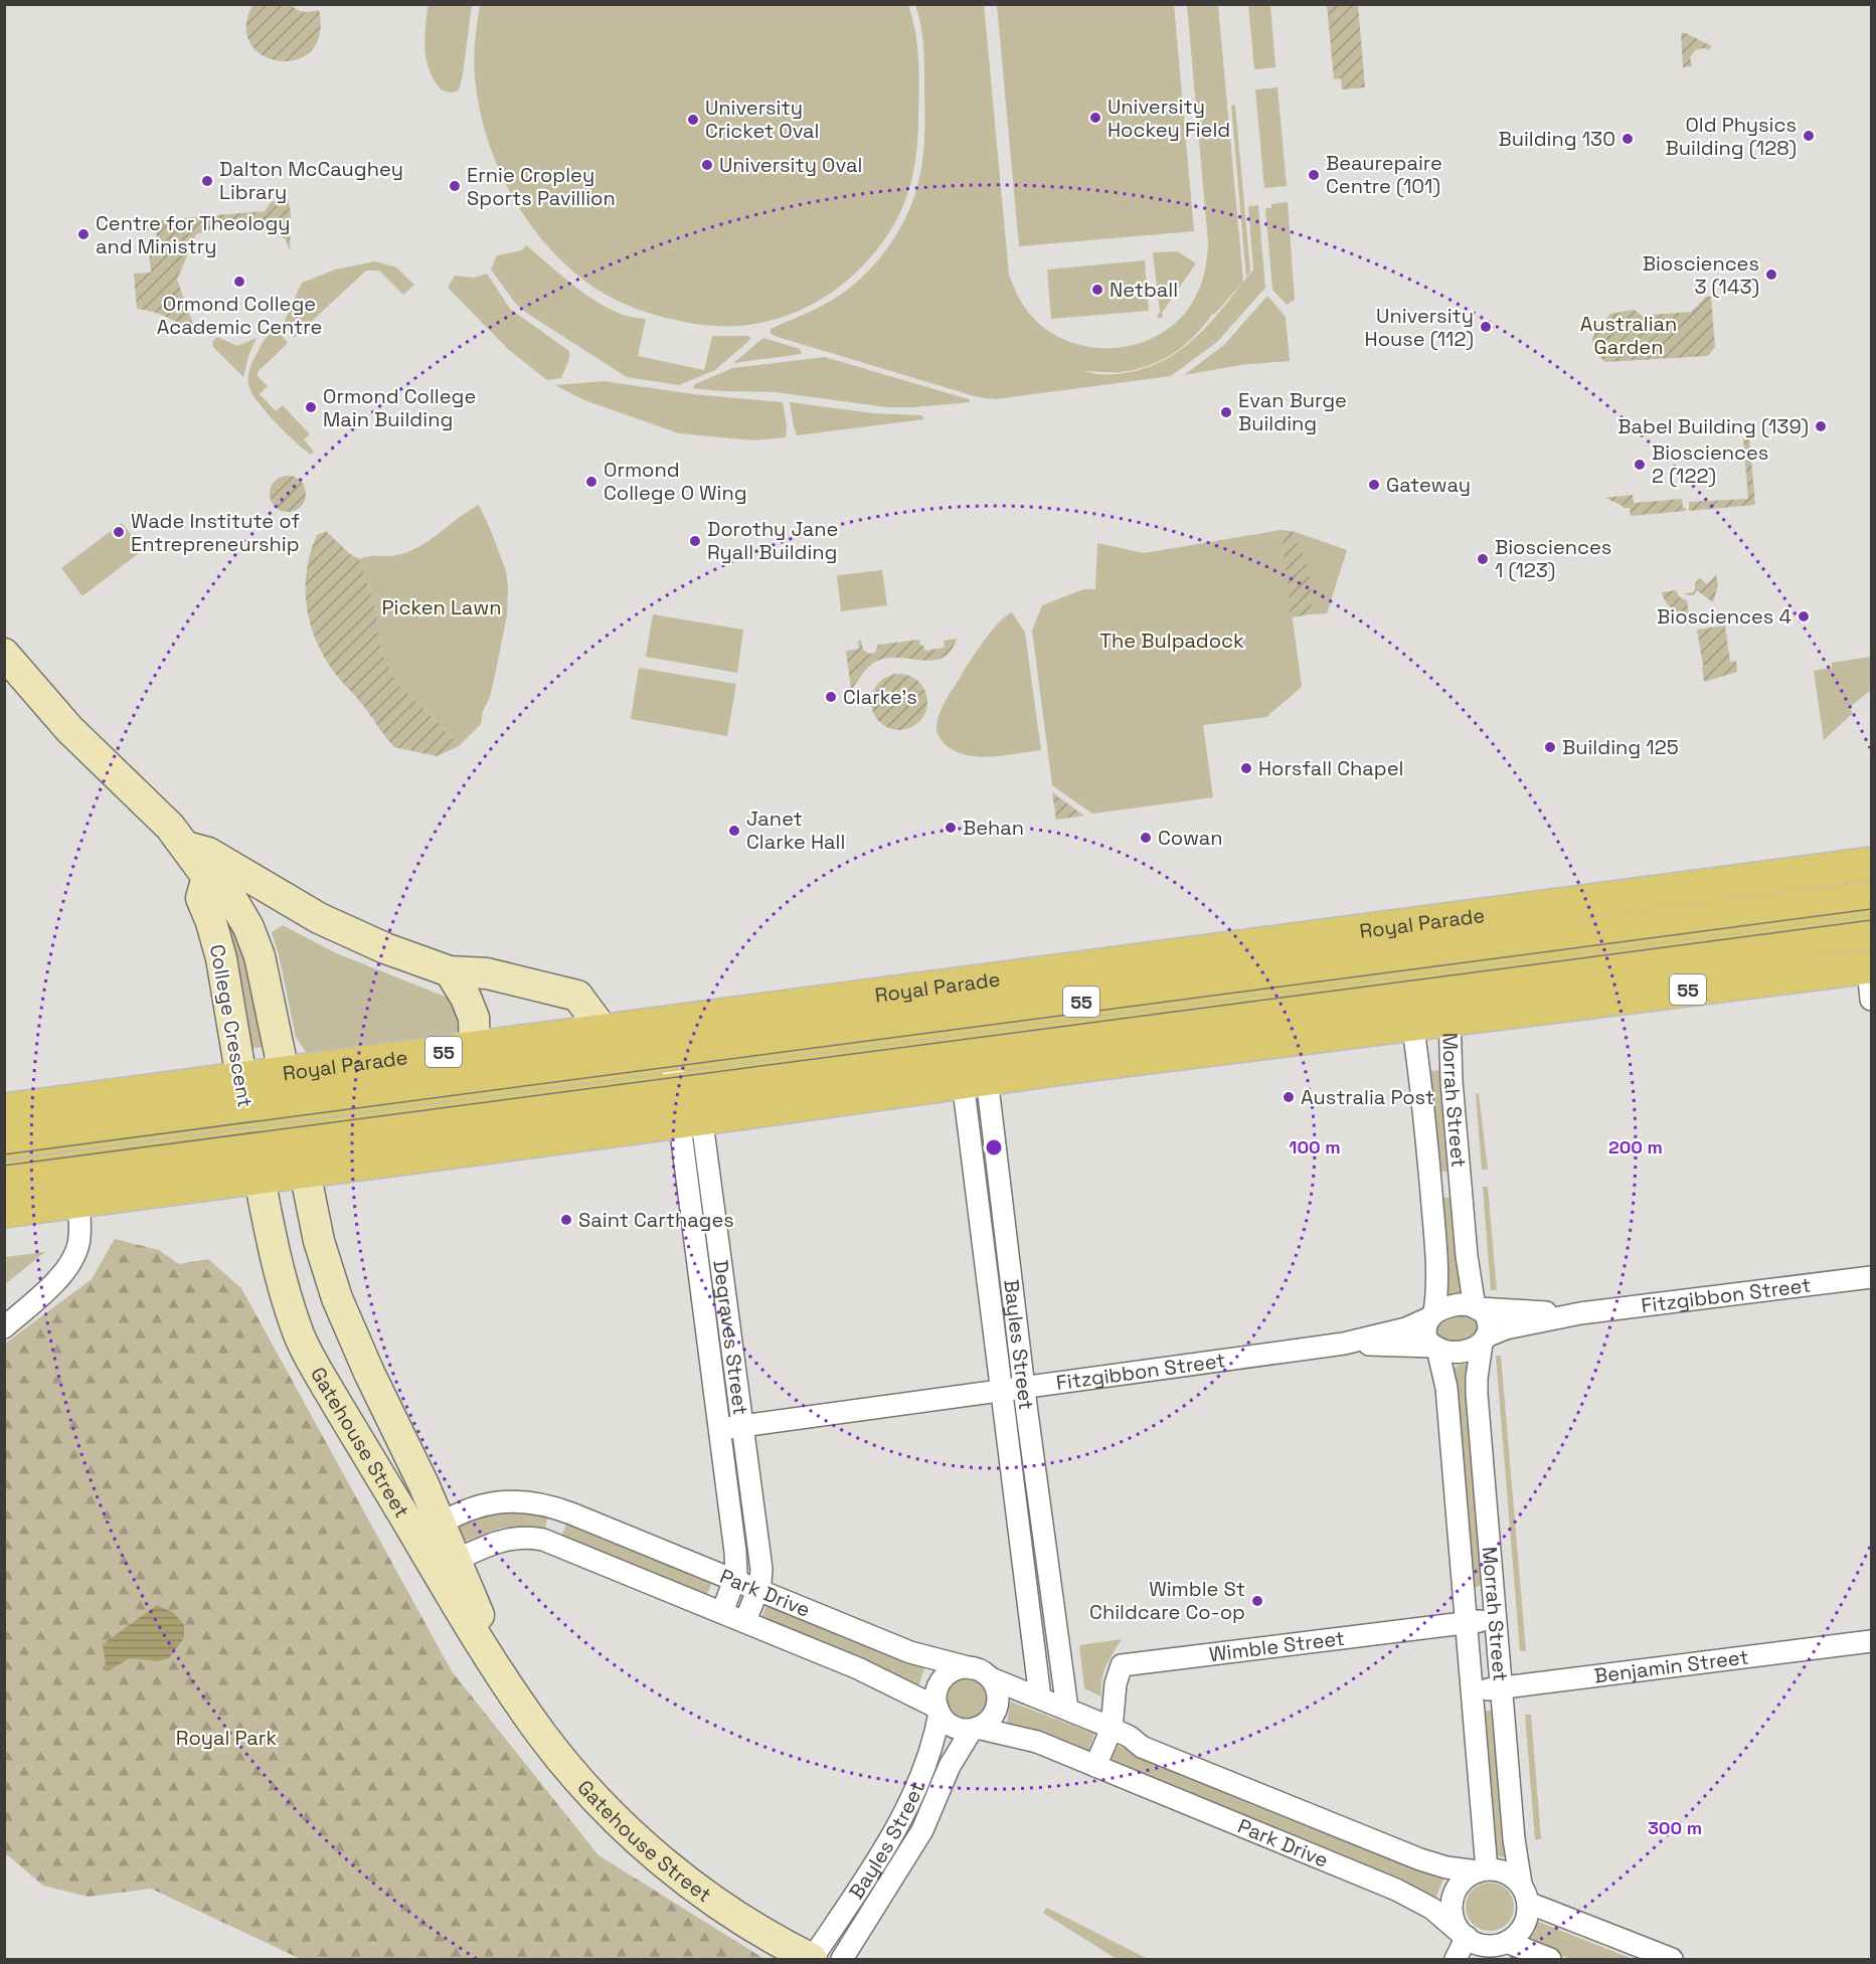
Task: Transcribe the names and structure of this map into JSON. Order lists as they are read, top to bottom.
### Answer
{
  "streets": {
    "main road": [
      "Royal Parade",
      "55",
      "College Crescent",
      "Bayles Street",
      "Gatehouse Street"
    ],
    "street": [
      "Morrah Street",
      "Fitzgibbon Street",
      "Degraves Street",
      "Park Drive",
      "Wimble Street",
      "Benjamin Street"
    ]
  },
  "crossings": [
    ["Royal Parade", "College Crescent"],
    ["Royal Parade", "Degraves Street"],
    ["Royal Parade", "Bayles Street"],
    ["55", "College Crescent"],
    ["55", "Morrah Street"],
    ["55", "Degraves Street"],
    ["55", "Bayles Street"],
    ["55", "Gatehouse Street"],
    ["College Crescent", "Gatehouse Street"],
    ["Morrah Street", "Fitzgibbon Street"],
    ["Morrah Street", "Park Drive"],
    ["Morrah Street", "Wimble Street"],
    ["Morrah Street", "Benjamin Street"],
    ["Fitzgibbon Street", "Degraves Street"],
    ["Fitzgibbon Street", "Bayles Street"],
    ["Degraves Street", "Park Drive"],
    ["Bayles Street", "Gatehouse Street"],
    ["Bayles Street", "Park Drive"],
    ["Gatehouse Street", "Park Drive"],
    ["Park Drive", "Wimble Street"]
  ],
  "parks": [
    "Australian Garden",
    "Picken Lawn",
    "The Bulpadock",
    "Royal Park"
  ],
  "places": [
    "University Hockey Field",
    "University Cricket Oval",
    "Old Physics Building (128)",
    "Building 130",
    "University Oval",
    "Beaurepaire Centre (101)",
    "Dalton McCaughey Library",
    "Ernie Cropley Sports Pavillion",
    "Centre for Theology and Ministry",
    "Biosciences 3 (143)",
    "Ormond College Academic Centre",
    "Netball",
    "University House (112)",
    "Ormond College Main Building",
    "Evan Burge Building",
    "Babel Building (139)",
    "Biosciences 2 (122)",
    "Ormond College O Wing",
    "Gateway",
    "Wade Institute of Entrepreneurship",
    "Dorothy Jane Ryall Building",
    "Biosciences 1 (123)",
    "Biosciences 4",
    "Clarke's",
    "Building 125",
    "Horsfall Chapel",
    "Behan",
    "Janet Clarke Hall",
    "Cowan",
    "Australia Post",
    "Saint Carthages",
    "Wimble St Childcare Co-op"
  ],
  "rings": ["100 m", "200 m", "300 m"]
}
